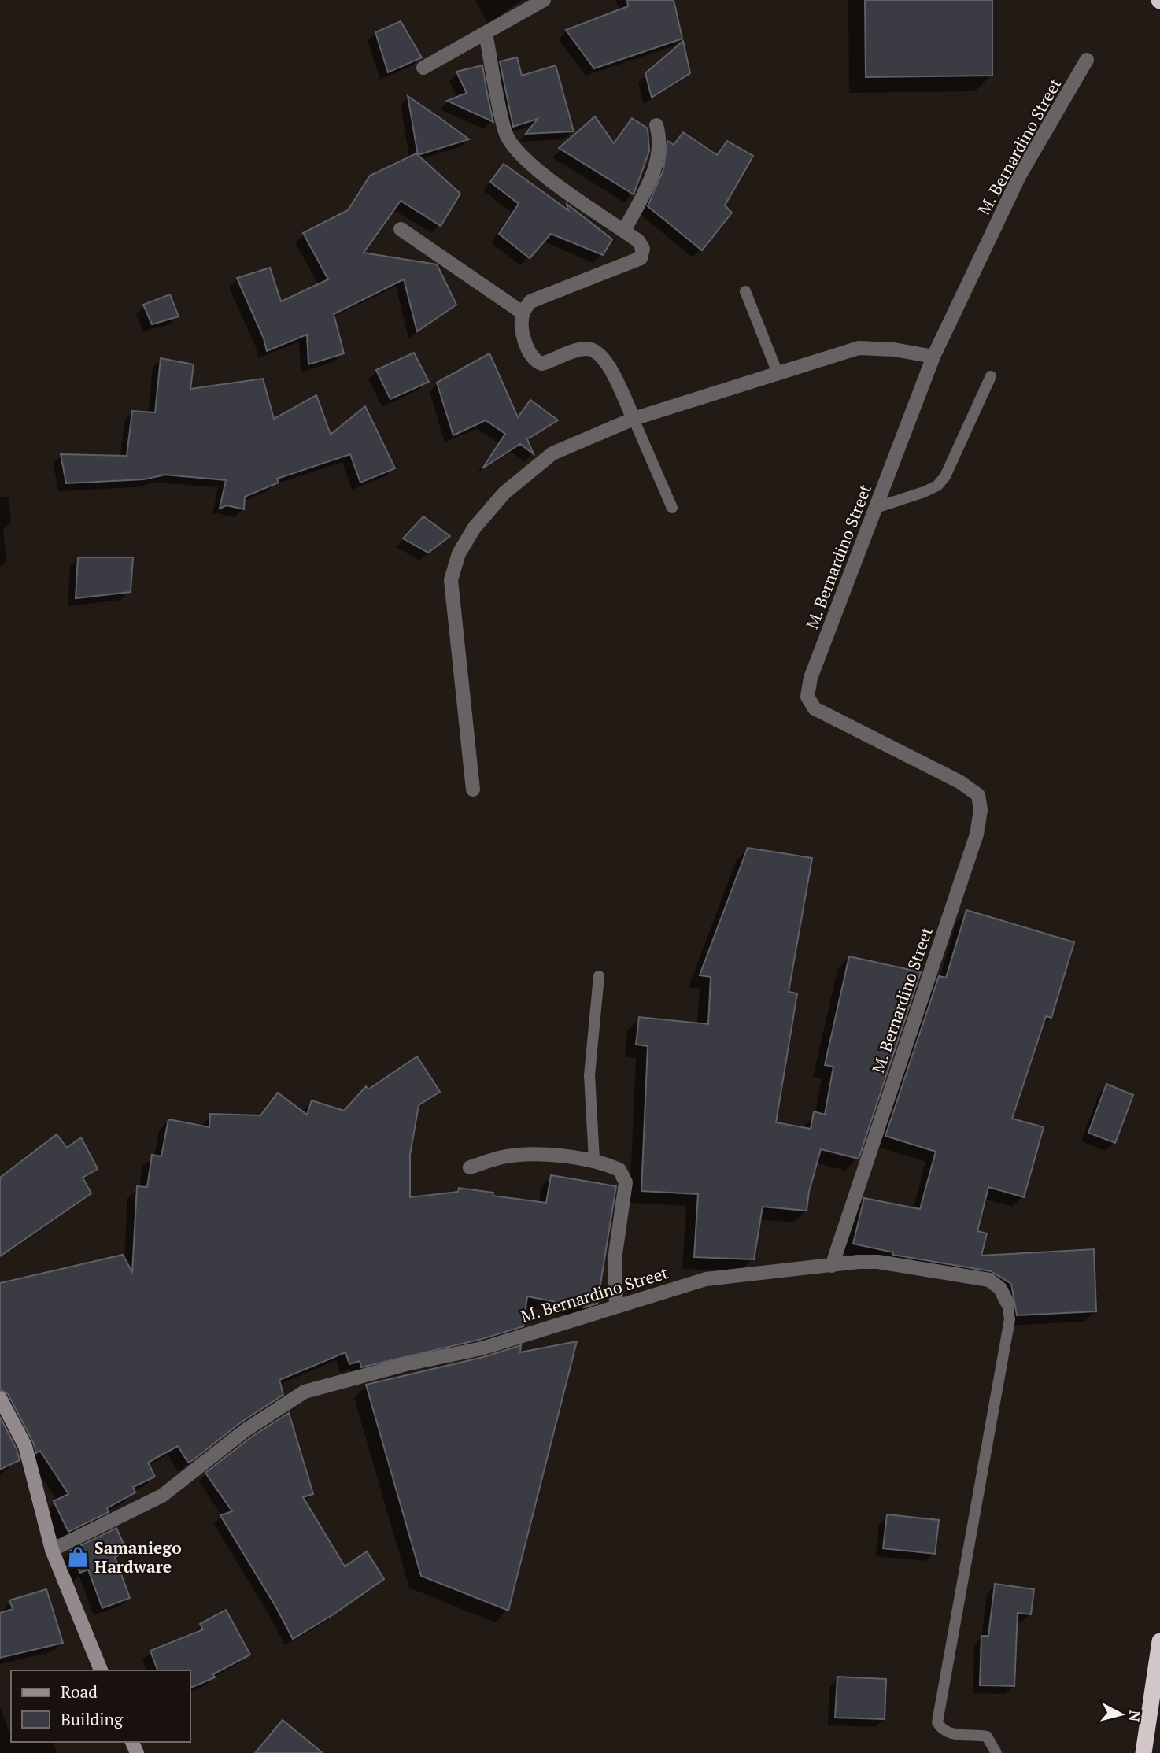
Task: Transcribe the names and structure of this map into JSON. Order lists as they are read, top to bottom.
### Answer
{
  "streets": {
    "street": ["M. Bernardino Street"]
  },
  "places": {
    "shop": ["Samaniego Hardware"]
  },
  "legend": ["Road", "Building"],
  "north": "right"
}
